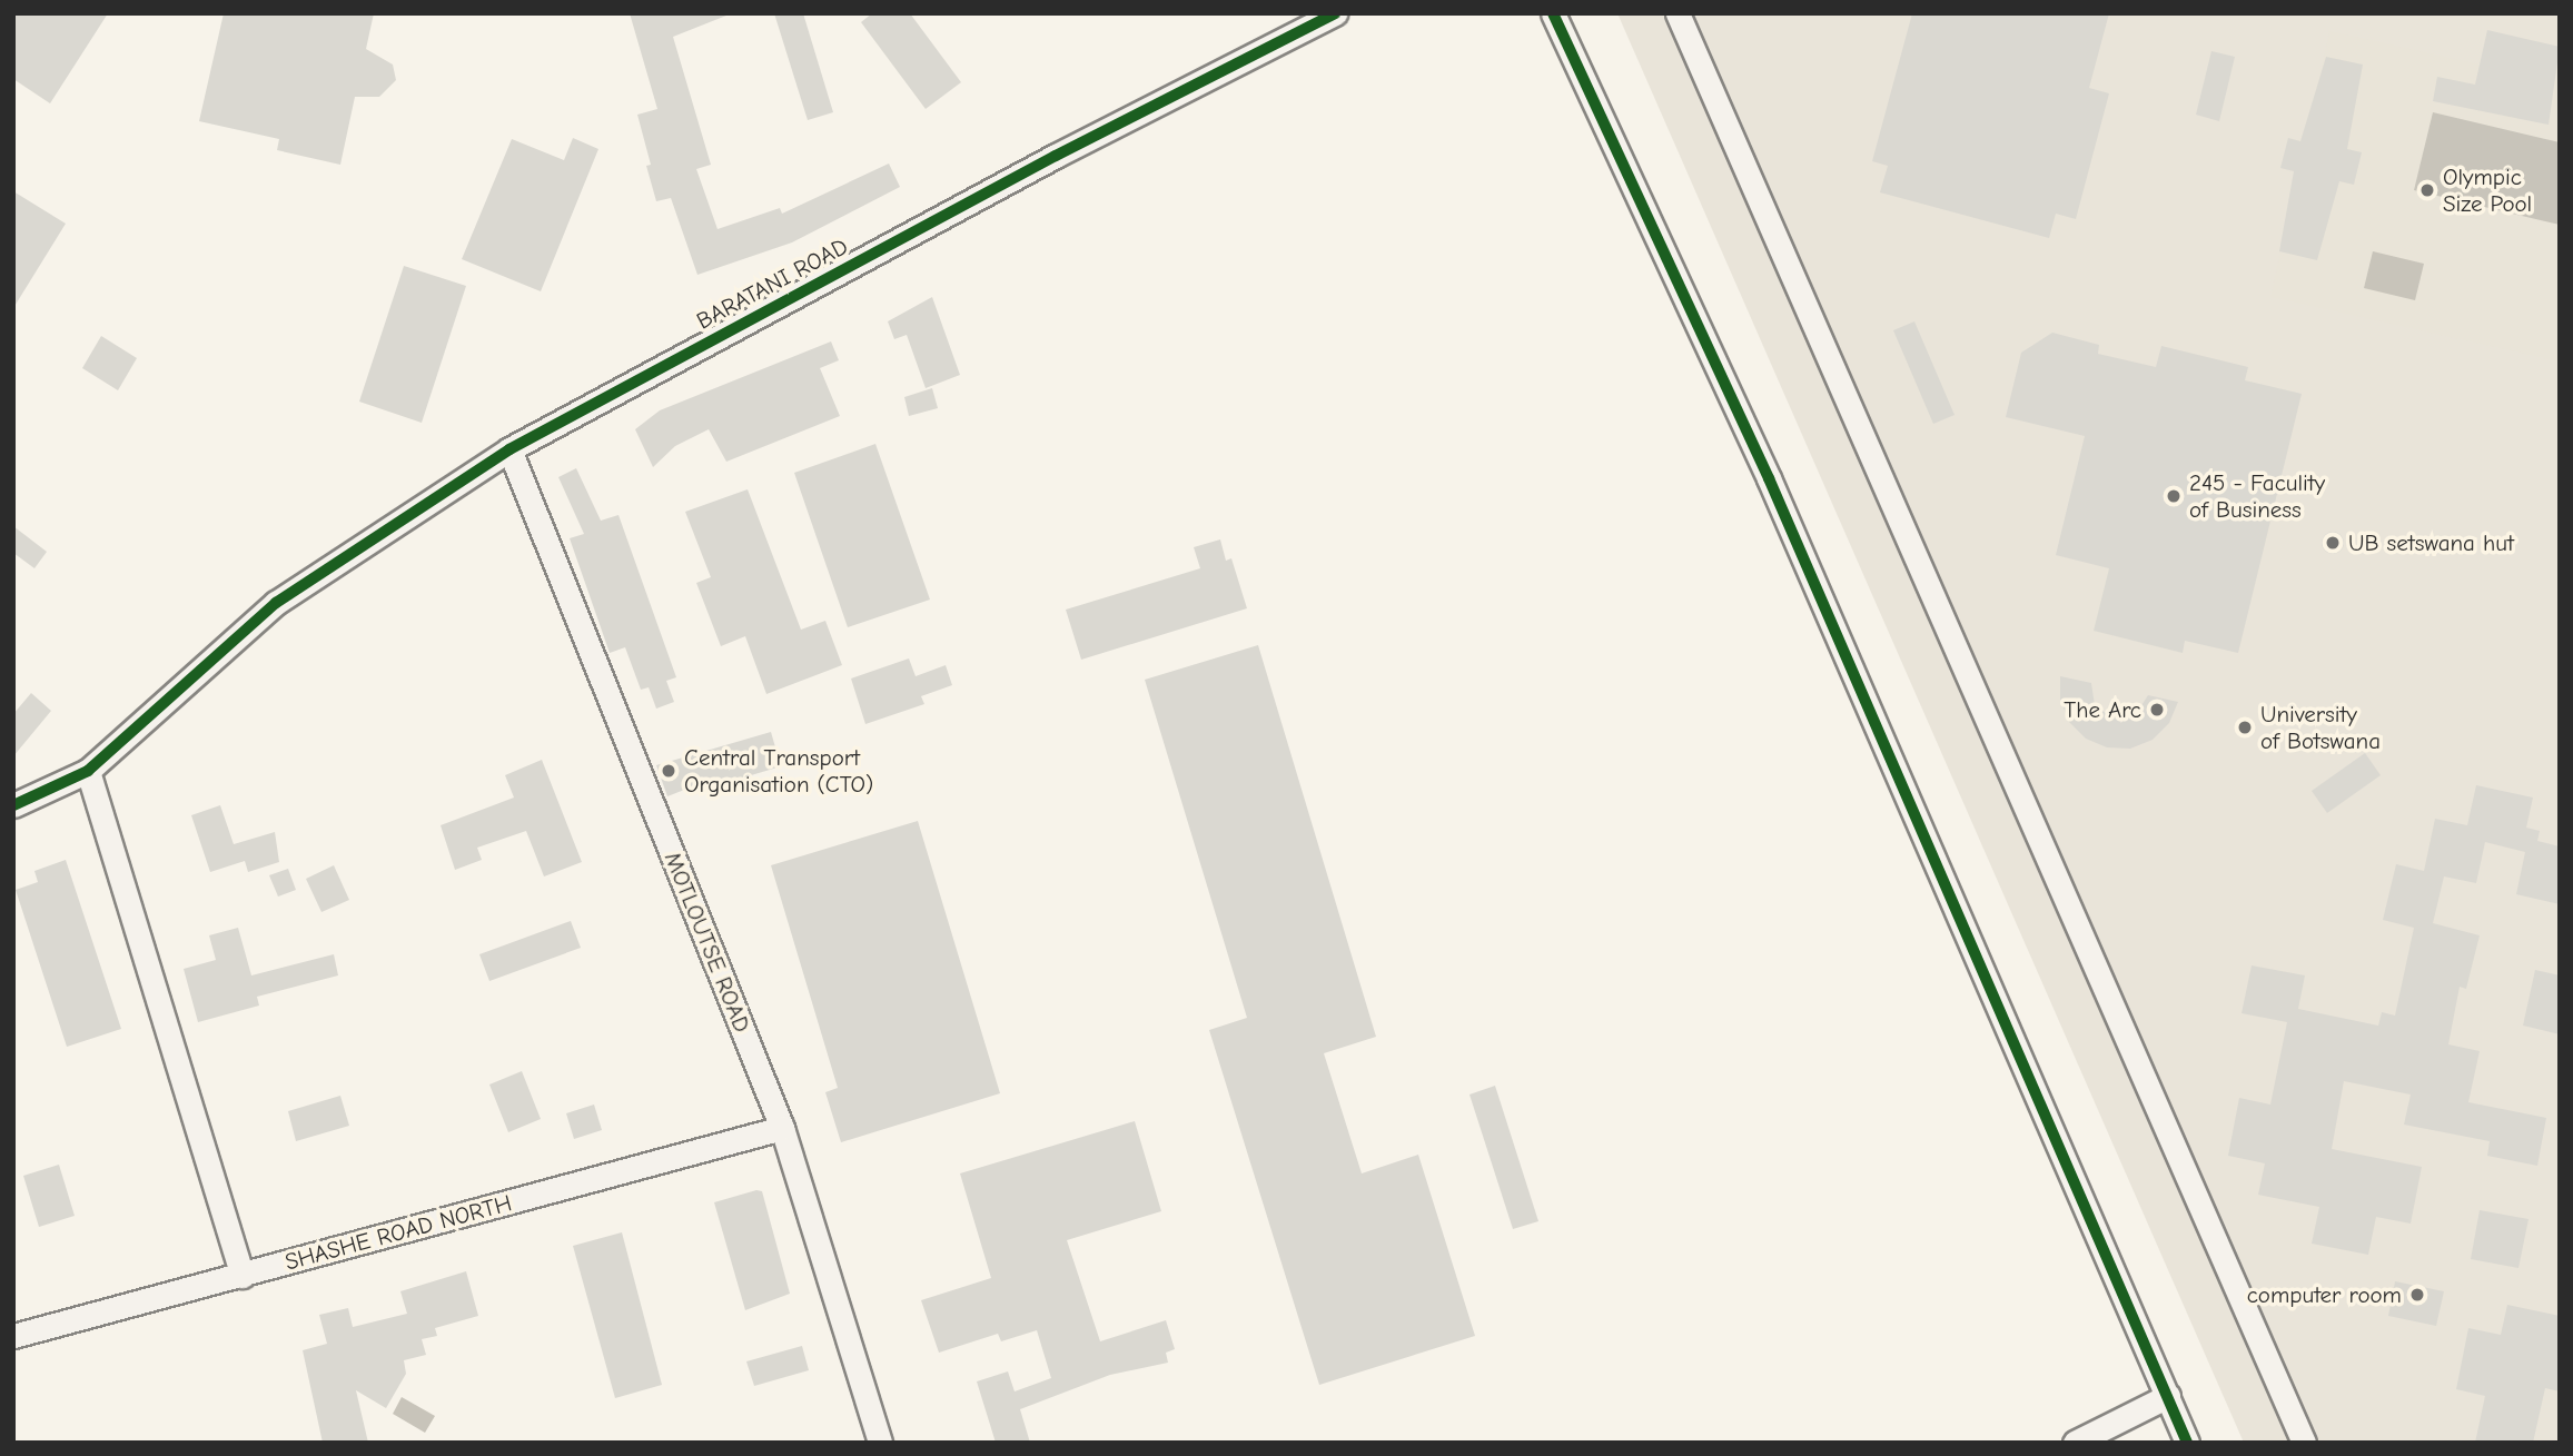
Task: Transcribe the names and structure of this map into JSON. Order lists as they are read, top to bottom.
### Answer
{
  "streets": {
    "street": ["BARATANI ROAD", "MOTLOUTSE ROAD", "SHASHE ROAD NORTH"]
  },
  "crossings": [
    ["BARATANI ROAD", "MOTLOUTSE ROAD"],
    ["MOTLOUTSE ROAD", "SHASHE ROAD NORTH"]
  ],
  "places": [
    "Olympic Size Pool",
    "245 - Faculity of Business",
    "UB setswana hut",
    "The Arc",
    "University of Botswana",
    "Central Transport Organisation (CTO)",
    "computer room"
  ]
}
